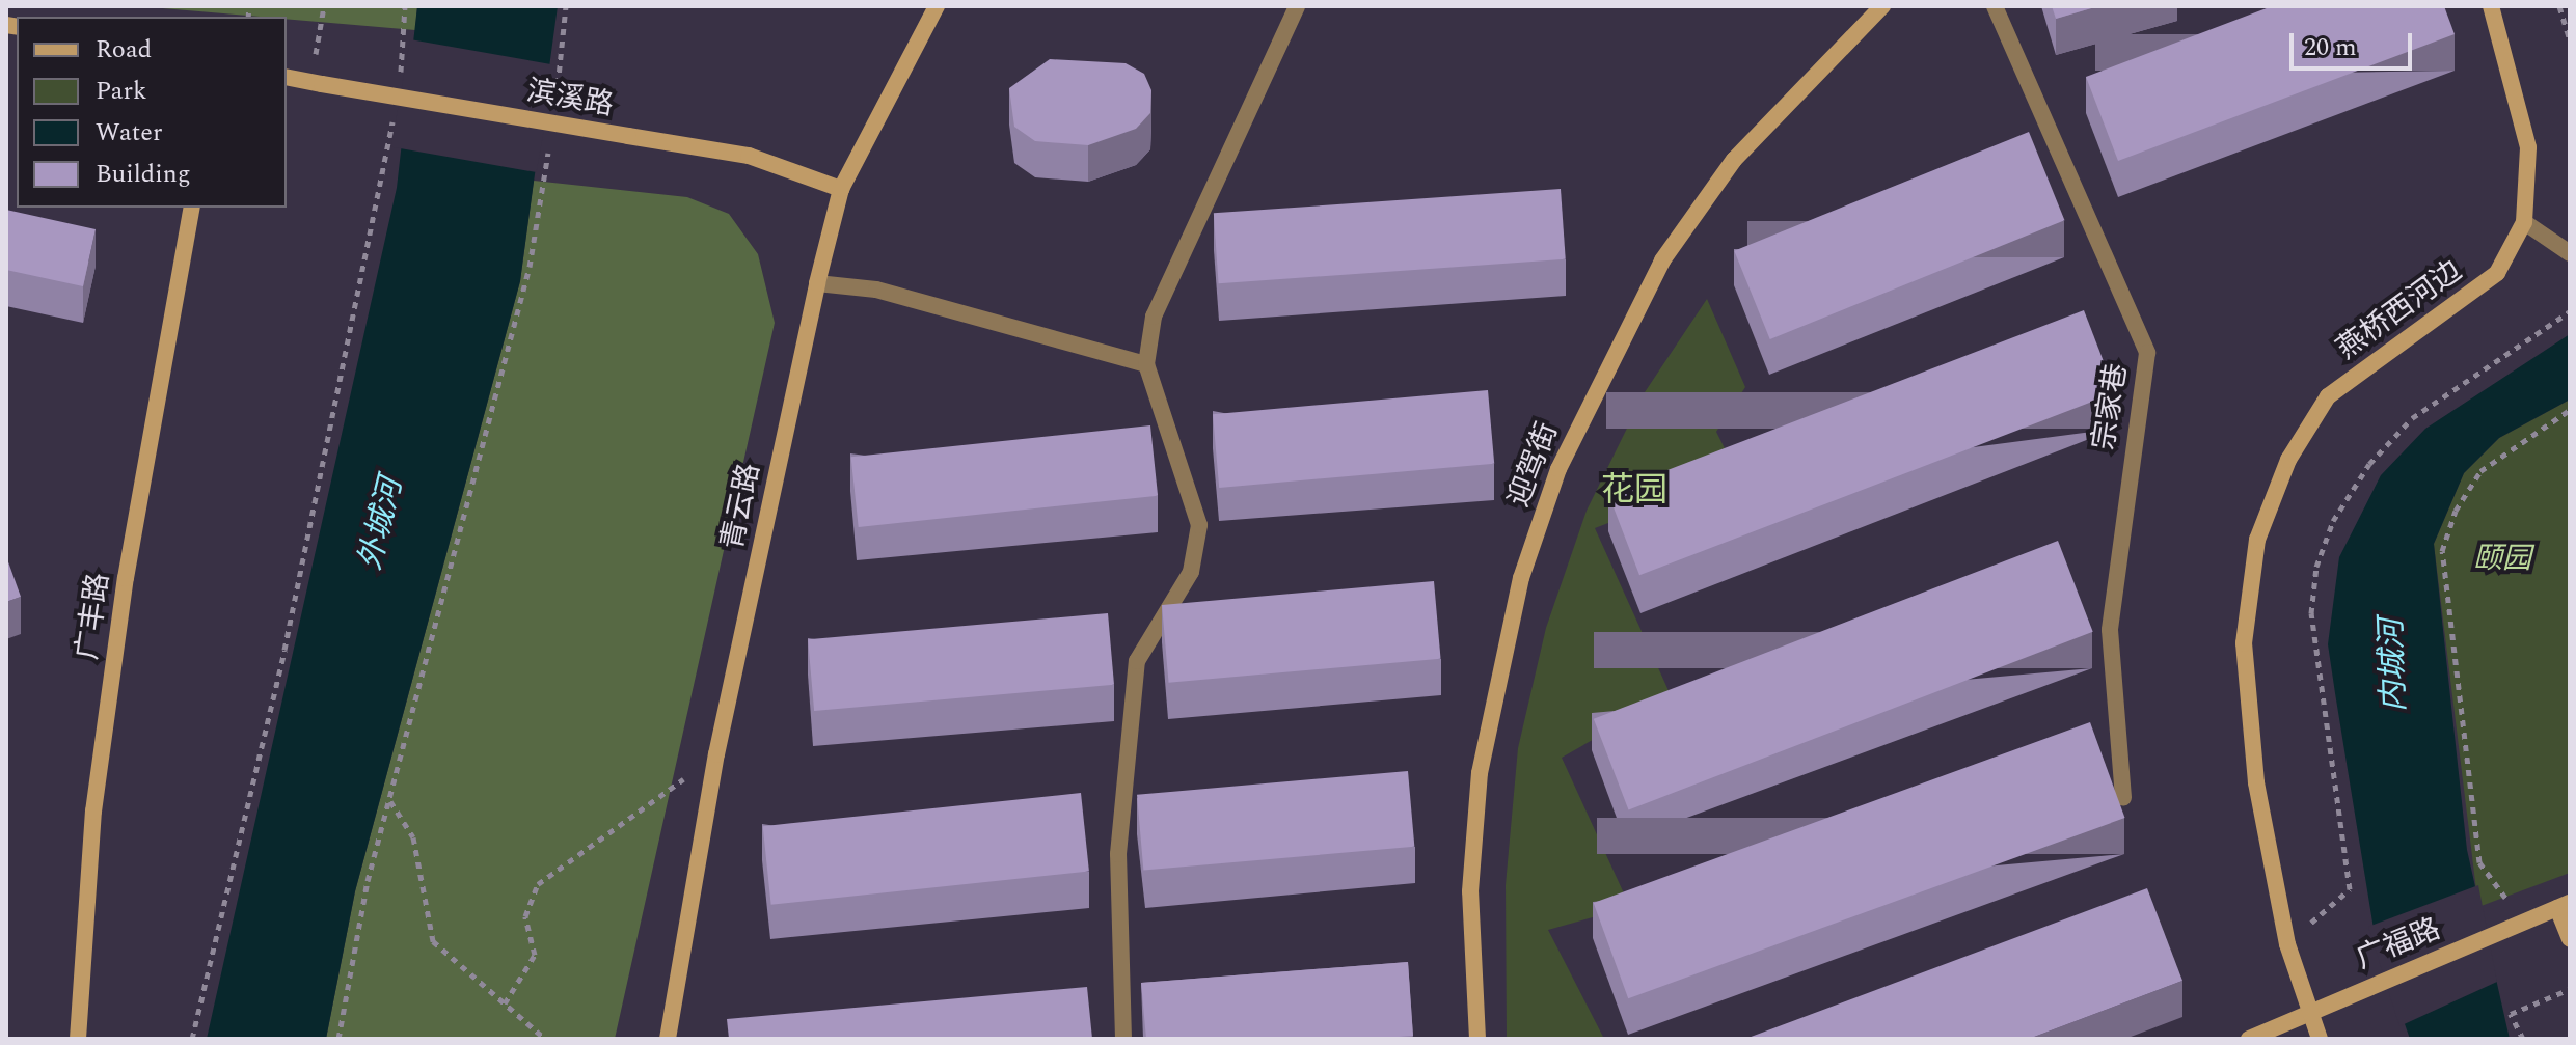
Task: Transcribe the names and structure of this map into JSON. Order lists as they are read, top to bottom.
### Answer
{
  "streets": {
    "street": [
      "滨溪路",
      "燕桥西河边",
      "宗家巷",
      "迎驾街",
      "青云路",
      "广丰路",
      "广福路"
    ]
  },
  "crossings": [
    ["滨溪路", "青云路"],
    ["燕桥西河边", "广福路"]
  ],
  "districts": ["花园"],
  "water": ["外城河", "内城河"],
  "parks": ["颐园"],
  "legend": [
    "Road",
    "Park",
    "Water",
    "Building"
  ],
  "scale_bar": "20 m"
}
